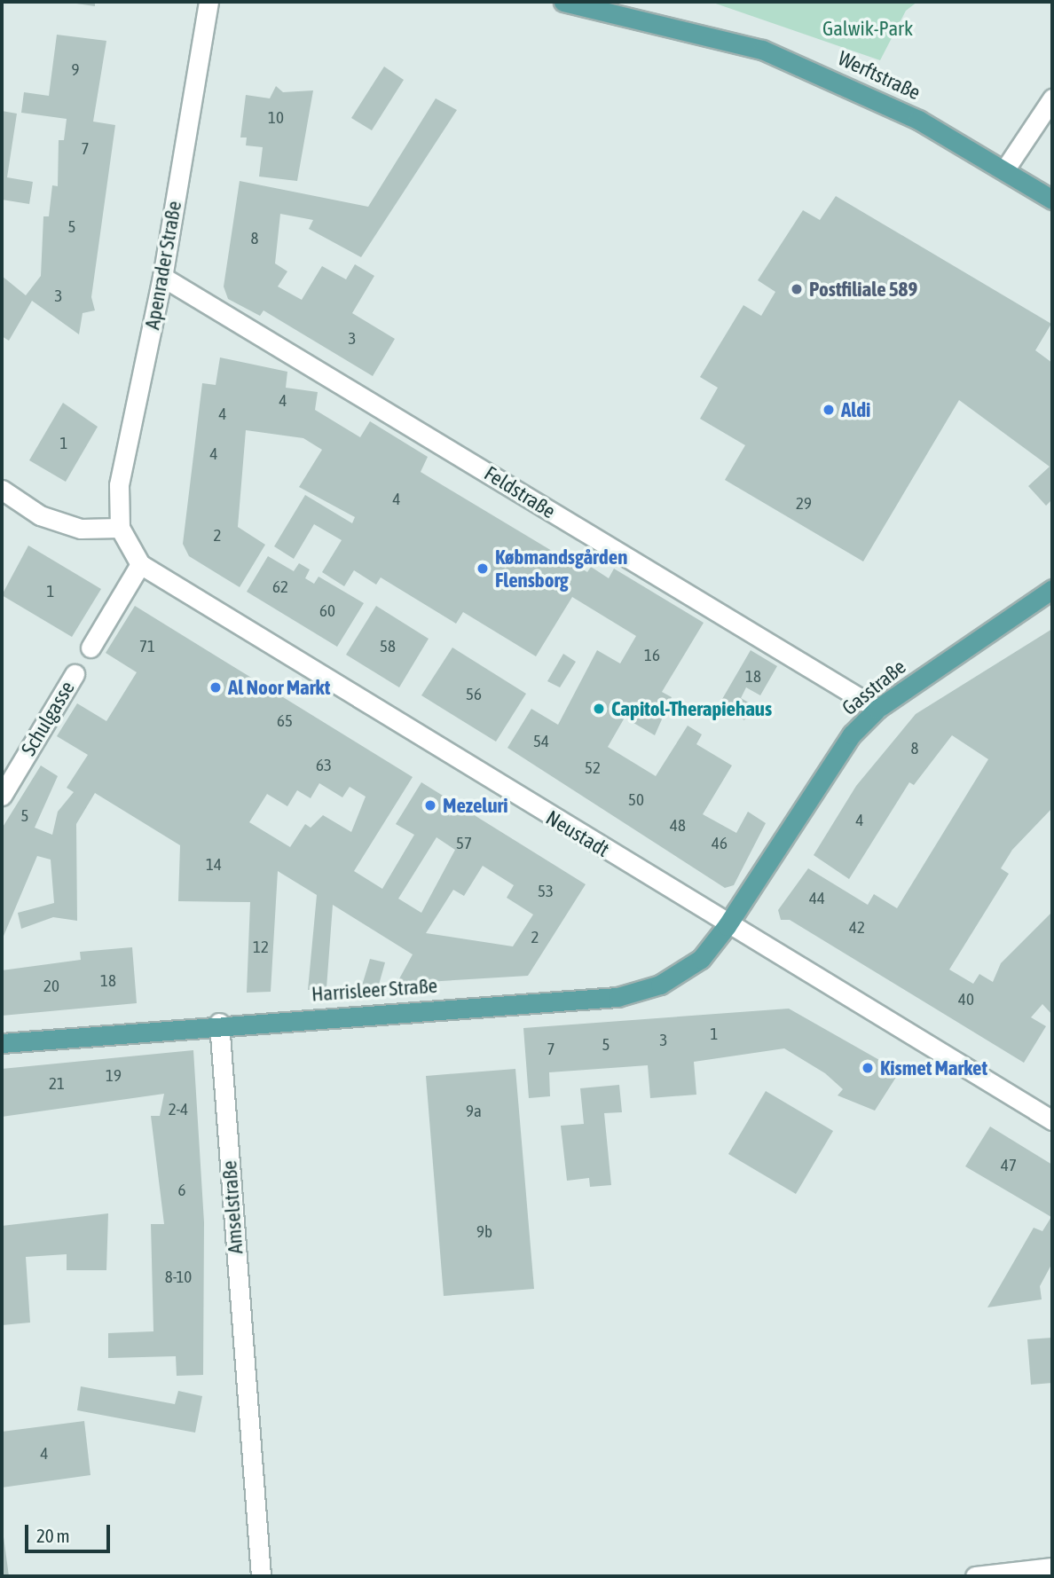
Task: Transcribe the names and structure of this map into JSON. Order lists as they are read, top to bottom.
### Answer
{
  "streets": {
    "main road": ["Werftstraße", "Gasstraße", "Harrisleer Straße"],
    "street": [
      "Apenrader Straße",
      "Feldstraße",
      "Schulgasse",
      "Neustadt",
      "Amselstraße"
    ]
  },
  "crossings": [
    ["Apenrader Straße", "Feldstraße"],
    ["Apenrader Straße", "Neustadt"],
    ["Feldstraße", "Gasstraße"],
    ["Gasstraße", "Neustadt"],
    ["Gasstraße", "Harrisleer Straße"],
    ["Neustadt", "Harrisleer Straße"],
    ["Harrisleer Straße", "Amselstraße"]
  ],
  "parks": ["Galwik-Park"],
  "places": [
    "Postfiliale 589",
    "Aldi",
    "Købmandsgården Flensborg",
    "Al Noor Markt",
    "Capitol-Therapiehaus",
    "Mezeluri",
    "Kismet Market"
  ],
  "house_numbers": [
    "9",
    "10",
    "7",
    "5",
    "8",
    "3",
    "3",
    "4",
    "4",
    "1",
    "4",
    "4",
    "29",
    "2",
    "62",
    "1",
    "60",
    "71",
    "58",
    "16",
    "18",
    "56",
    "65",
    "54",
    "8",
    "63",
    "52",
    "50",
    "5",
    "4",
    "48",
    "57",
    "46",
    "14",
    "53",
    "44",
    "42",
    "2",
    "12",
    "18",
    "20",
    "40",
    "1",
    "3",
    "5",
    "7",
    "19",
    "21",
    "2-4",
    "9a",
    "47",
    "6",
    "9b",
    "8-10",
    "4"
  ],
  "scale_bar": "20 m"
}
